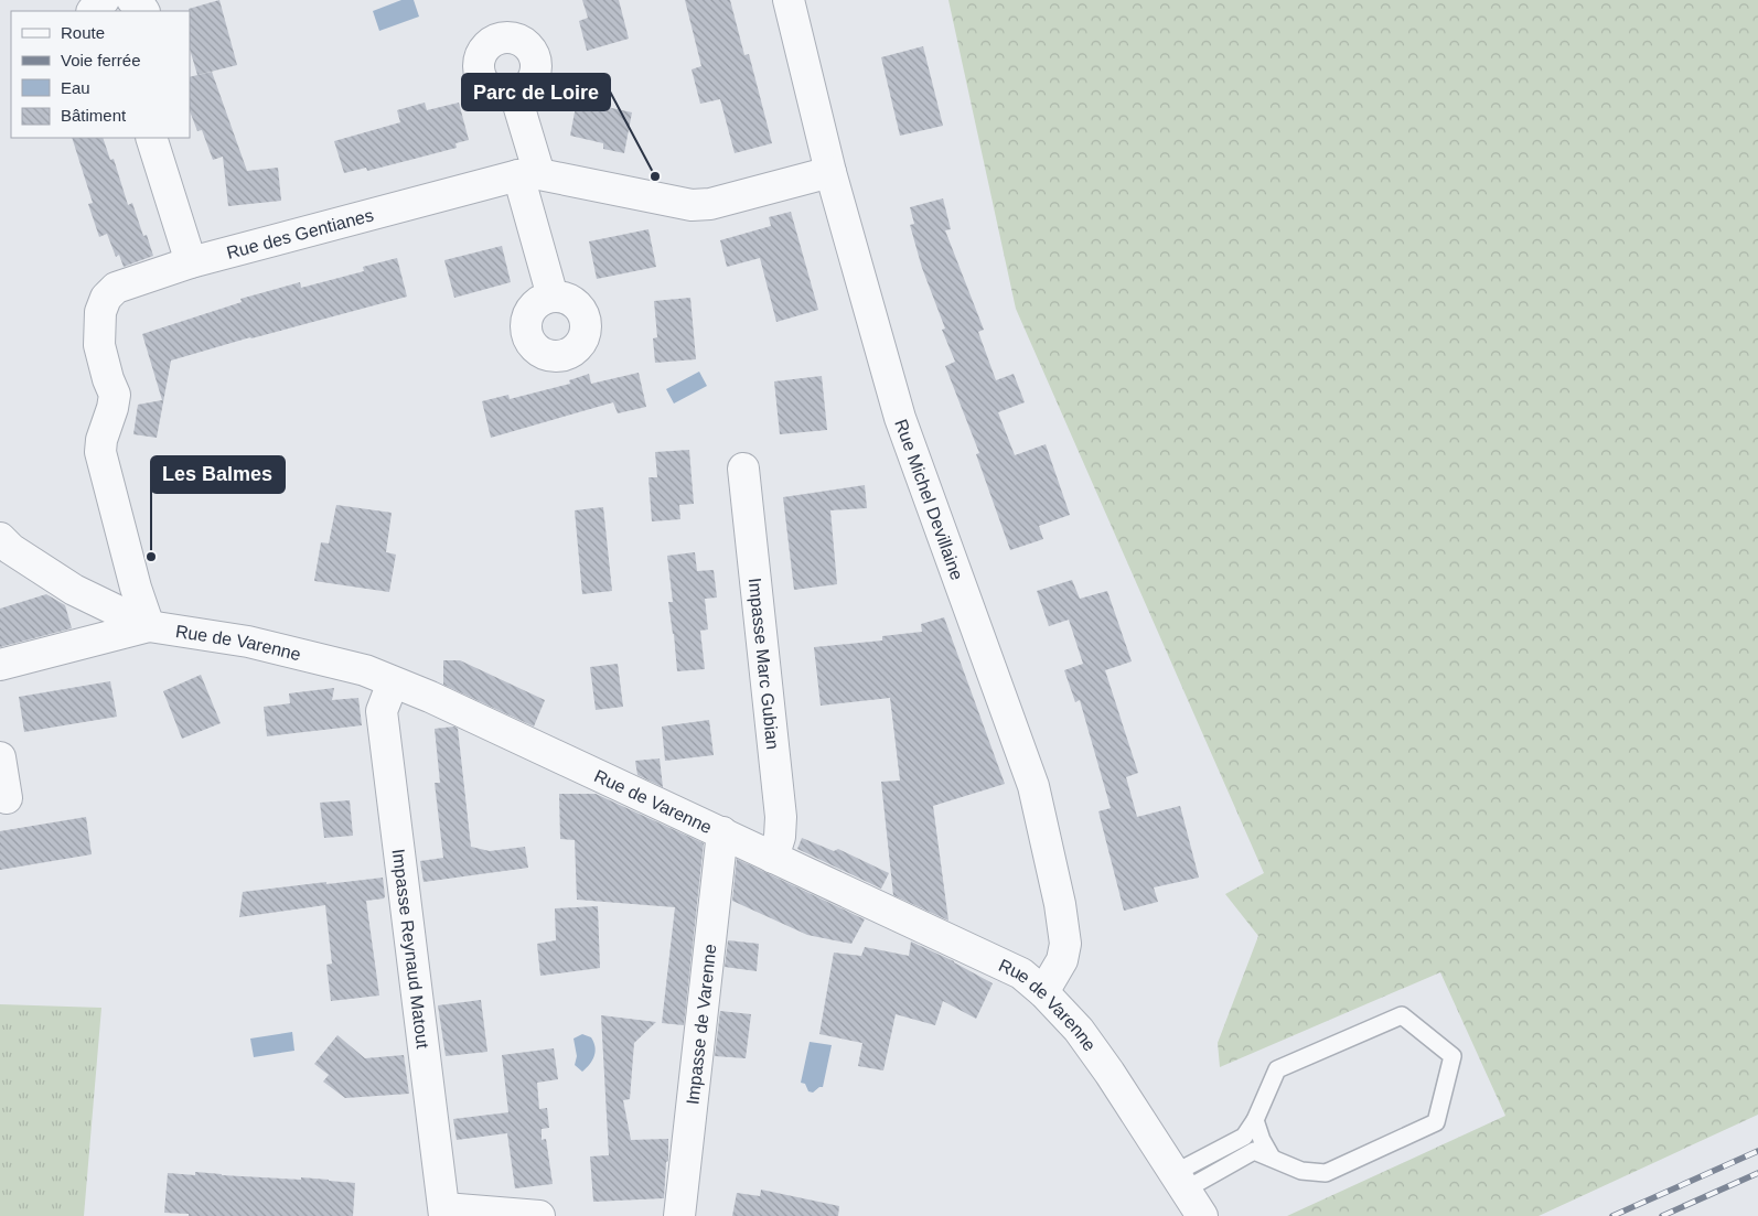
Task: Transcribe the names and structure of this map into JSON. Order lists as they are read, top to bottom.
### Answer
{
  "streets": {
    "street": [
      "Rue des Gentianes",
      "Rue Michel Devillaine",
      "Rue de Varenne",
      "Impasse Marc Gubian",
      "Impasse Reynaud Matout",
      "Impasse de Varenne"
    ]
  },
  "crossings": [
    ["Rue des Gentianes", "Rue Michel Devillaine"],
    ["Rue des Gentianes", "Rue de Varenne"],
    ["Rue Michel Devillaine", "Rue de Varenne"],
    ["Rue de Varenne", "Impasse Marc Gubian"],
    ["Rue de Varenne", "Impasse Reynaud Matout"],
    ["Rue de Varenne", "Impasse de Varenne"]
  ],
  "places": ["Parc de Loire", "Les Balmes"],
  "legend": [
    "Route",
    "Voie ferrée",
    "Eau",
    "Bâtiment"
  ]
}
